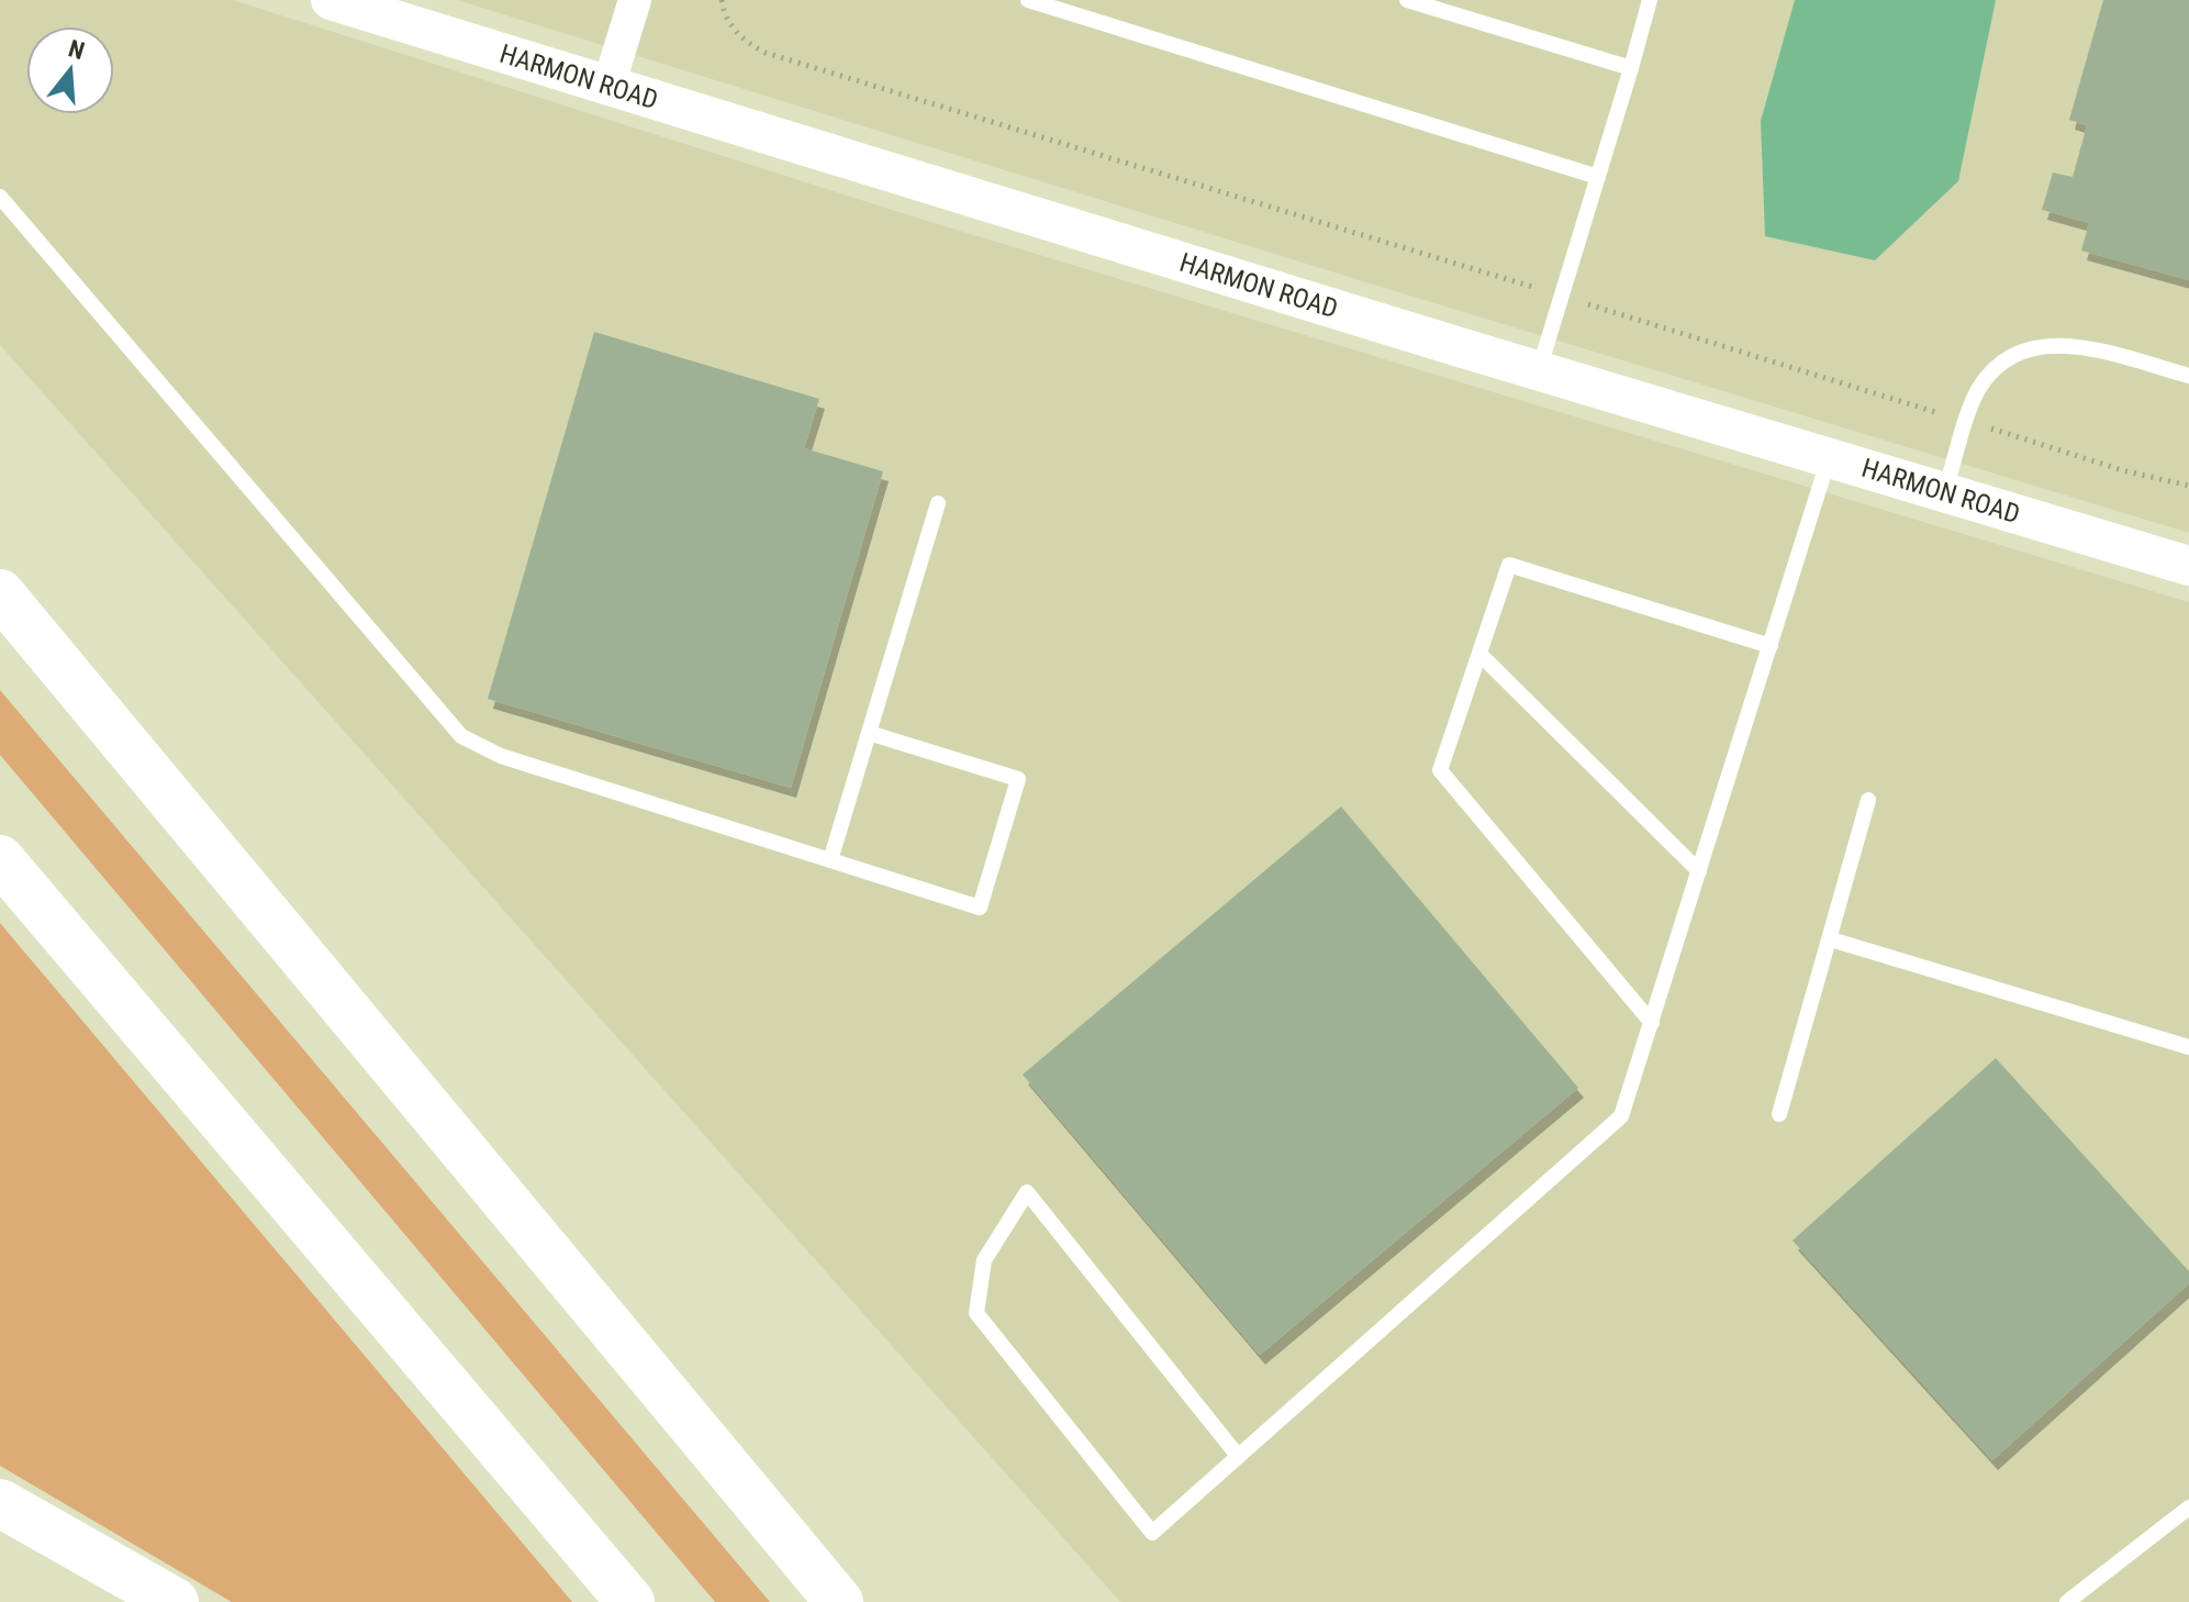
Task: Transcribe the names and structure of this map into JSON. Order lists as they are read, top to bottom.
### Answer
{
  "streets": {
    "street": ["HARMON ROAD"]
  },
  "north": "top"
}
